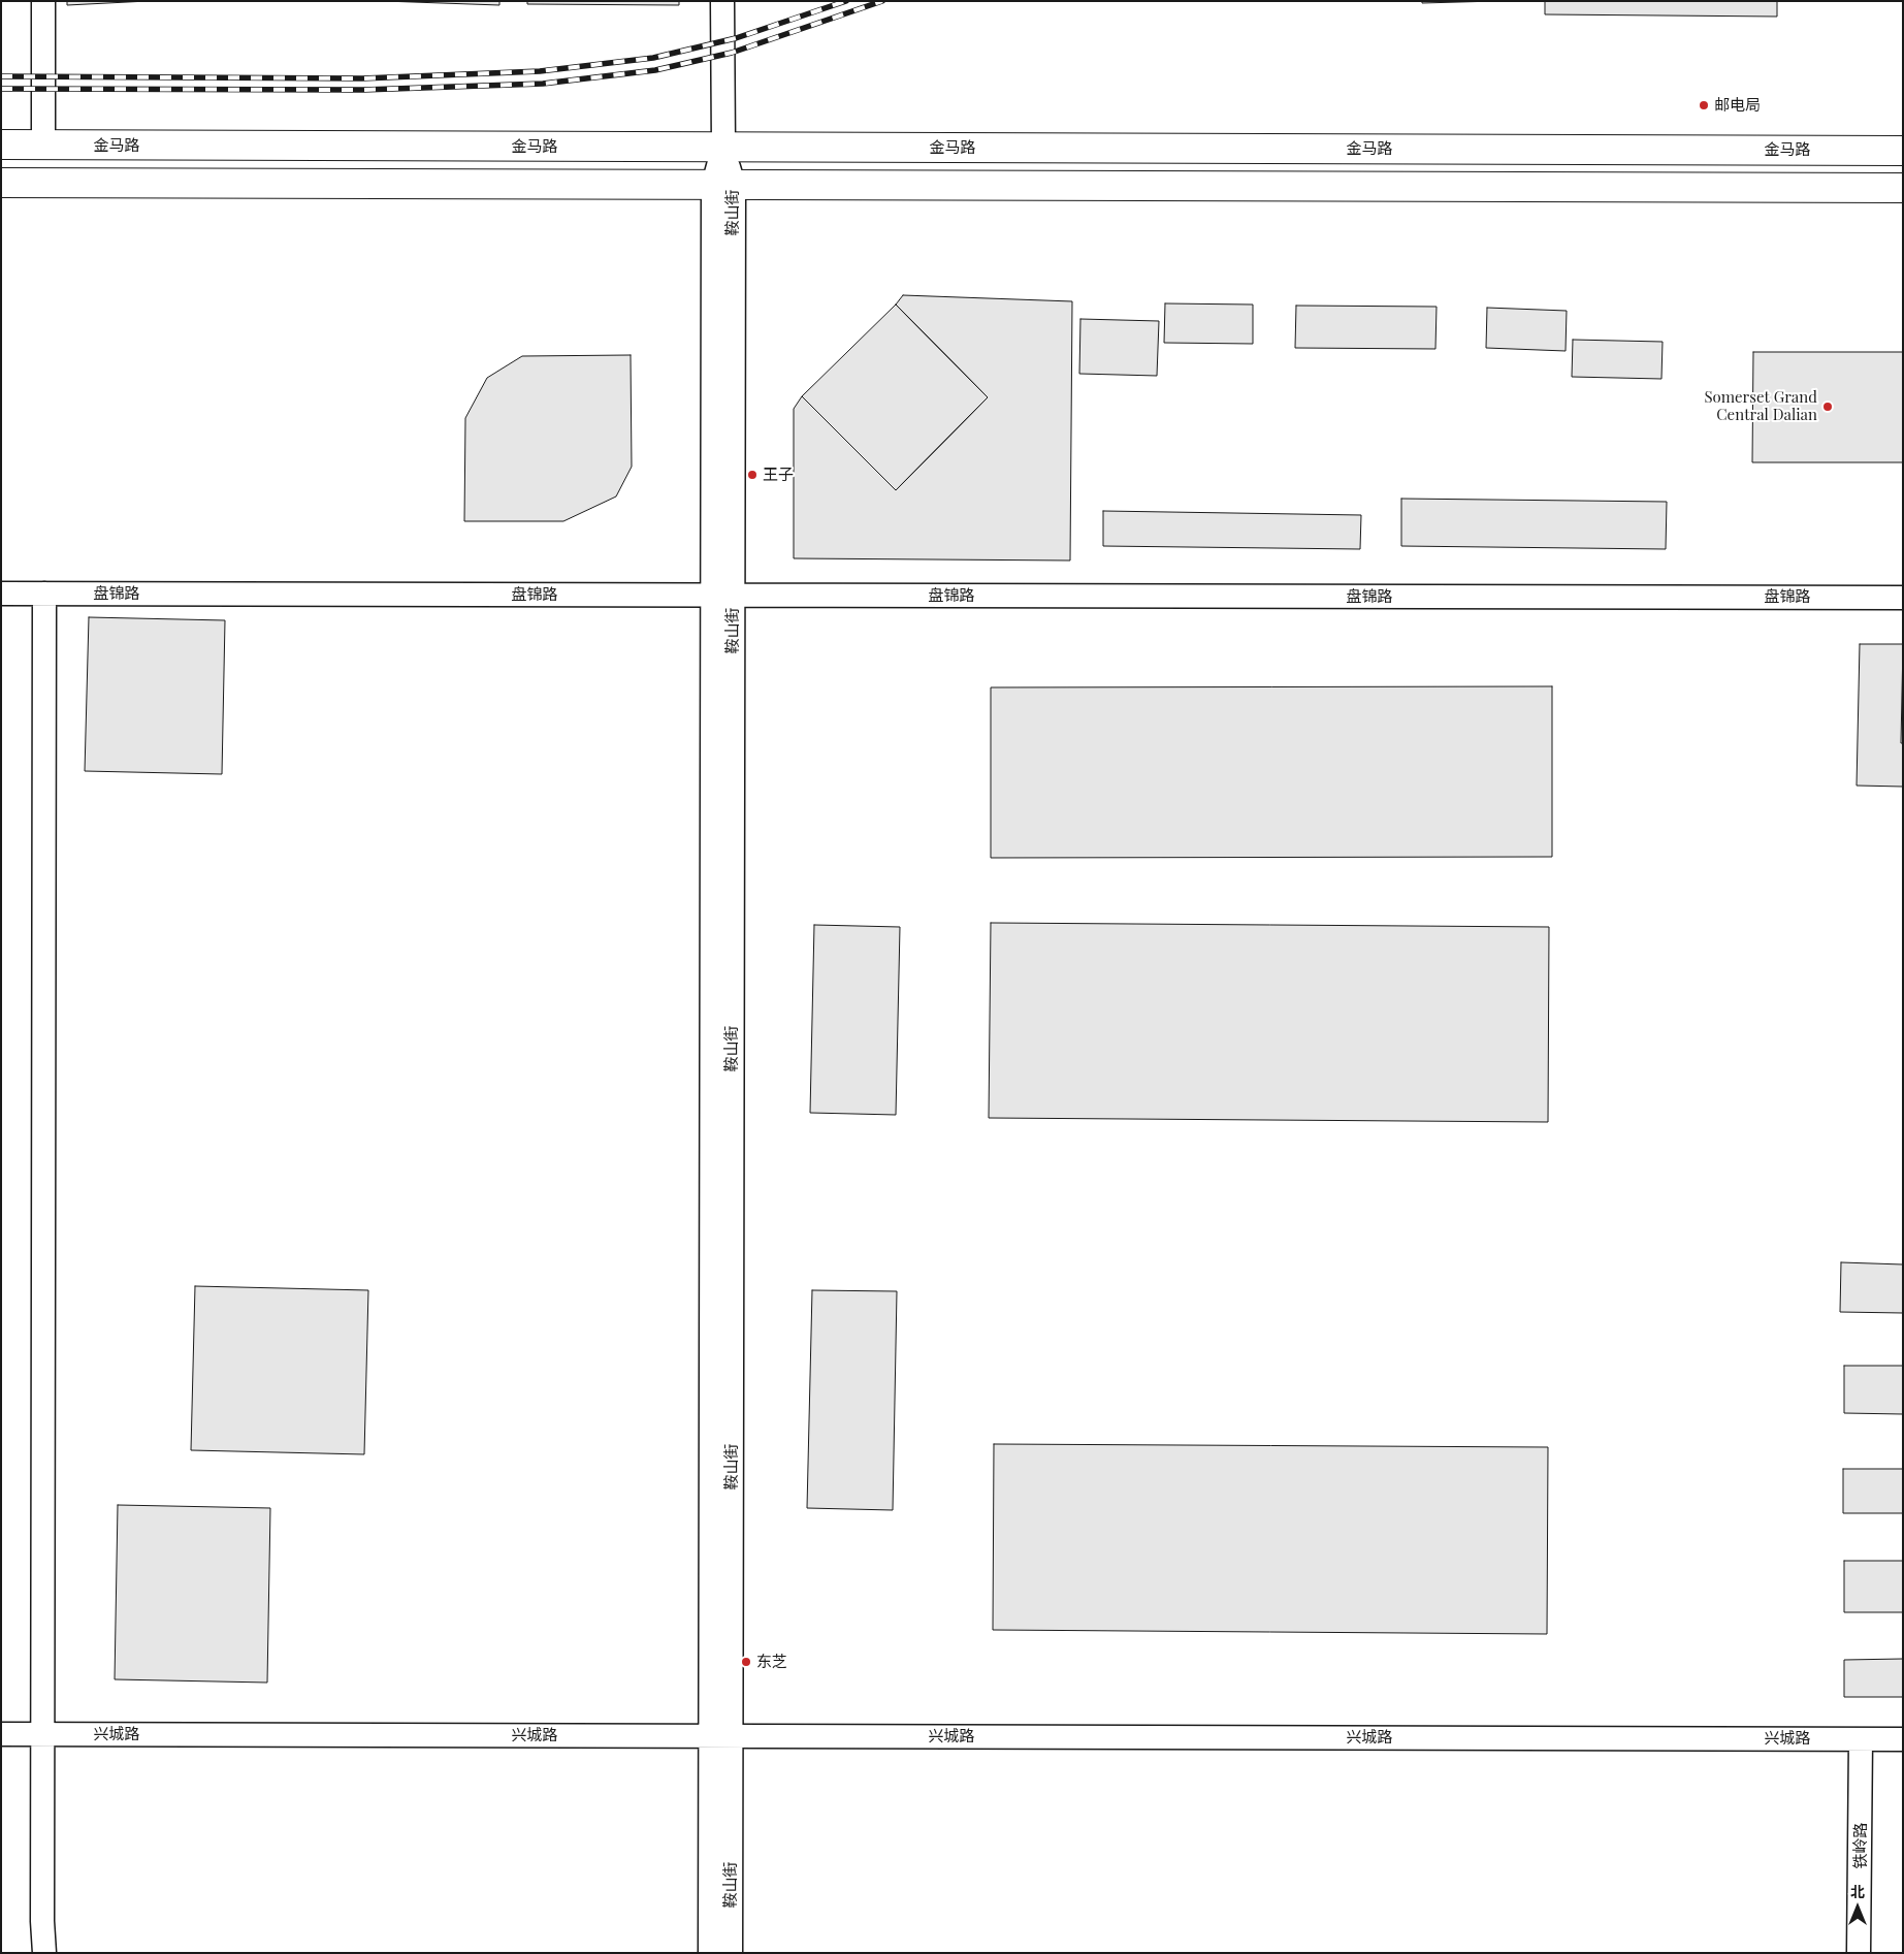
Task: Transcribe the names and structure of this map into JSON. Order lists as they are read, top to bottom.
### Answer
{
  "streets": {
    "main road": ["金马路"],
    "street": [
      "鞍山街",
      "盘锦路",
      "兴城路",
      "铁岭路"
    ]
  },
  "crossings": [
    ["金马路", "鞍山街"],
    ["鞍山街", "盘锦路"],
    ["鞍山街", "兴城路"],
    ["兴城路", "铁岭路"]
  ],
  "places": [
    "邮电局",
    "Somerset Grand Central Dalian",
    "王子",
    "东芝"
  ],
  "north": "top"
}
